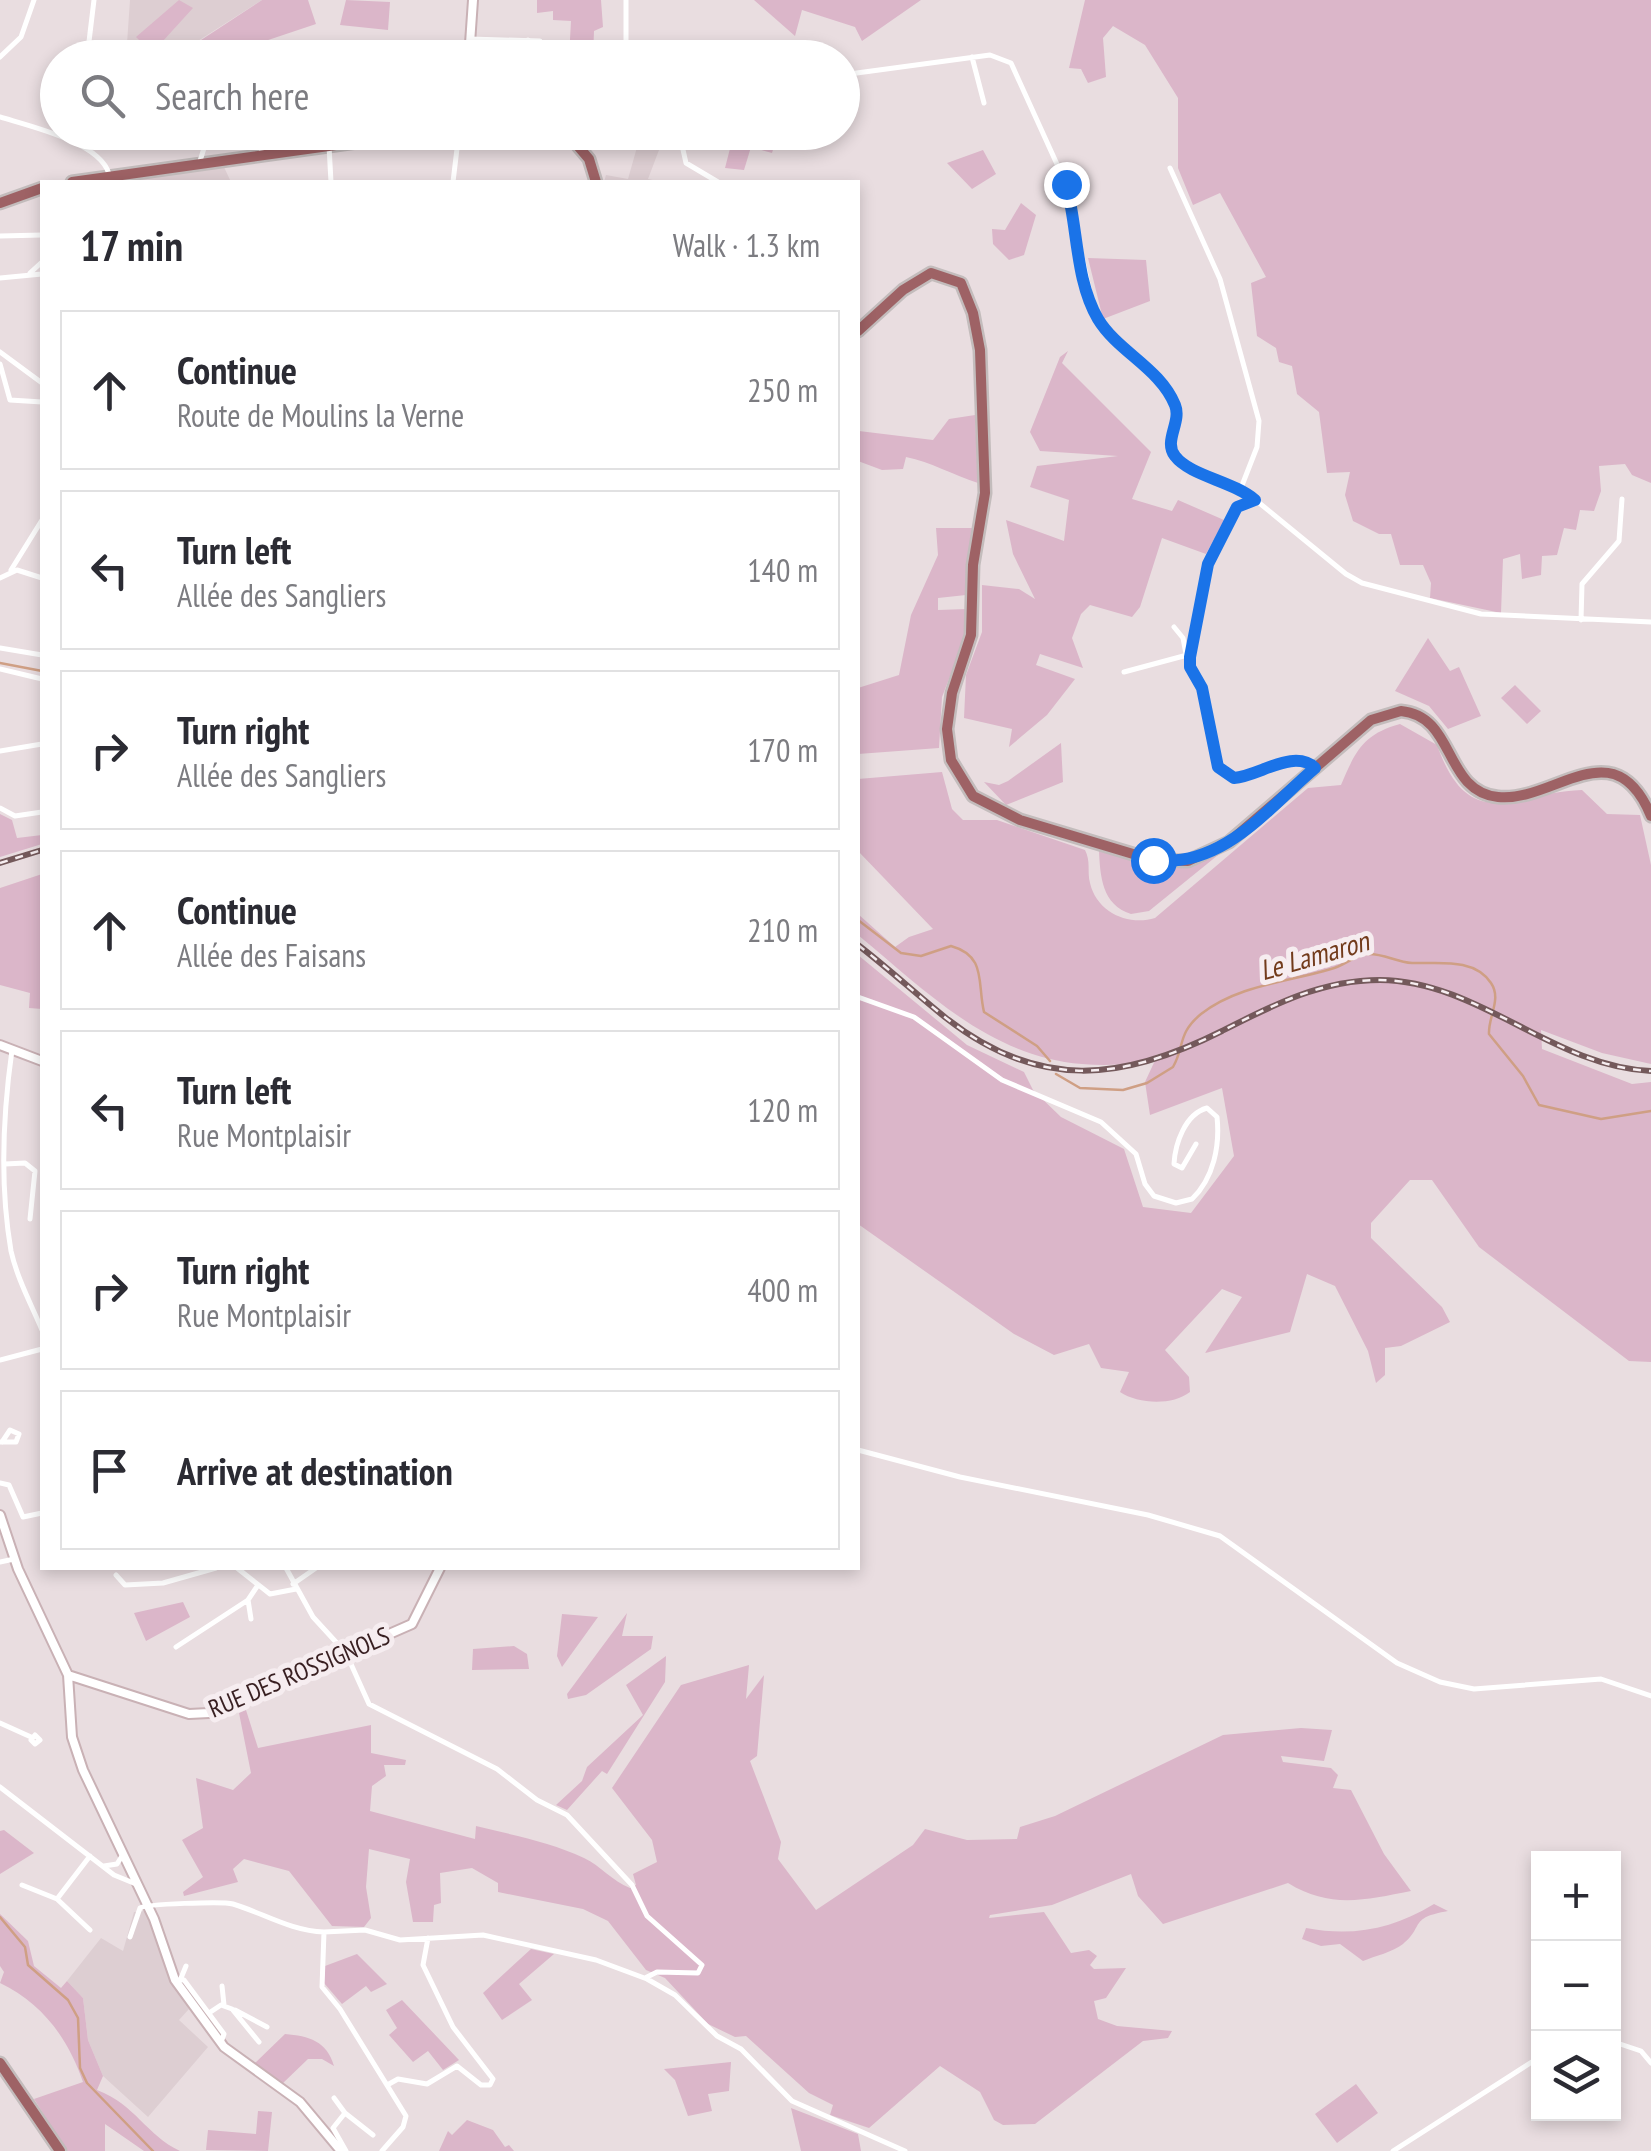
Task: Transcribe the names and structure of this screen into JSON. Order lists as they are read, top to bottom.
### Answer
{
  "streets": {
    "street": ["RUE DES ROSSIGNOLS"]
  },
  "water": ["Le Lamaron"],
  "page": {
    "search": "Search here",
    "heading": ["17 min", "Walk · 1.3 km"],
    "list": [
      ["Continue", "Route de Moulins la Verne", "250 m"],
      ["Turn left", "Allée des Sangliers", "140 m"],
      ["Turn right", "Allée des Sangliers", "170 m"],
      ["Continue", "Allée des Faisans", "210 m"],
      ["Turn left", "Rue Montplaisir", "120 m"],
      ["Turn right", "Rue Montplaisir", "400 m"],
      "Arrive at destination"
    ],
    "map_buttons": ["+", "−"]
  }
}
